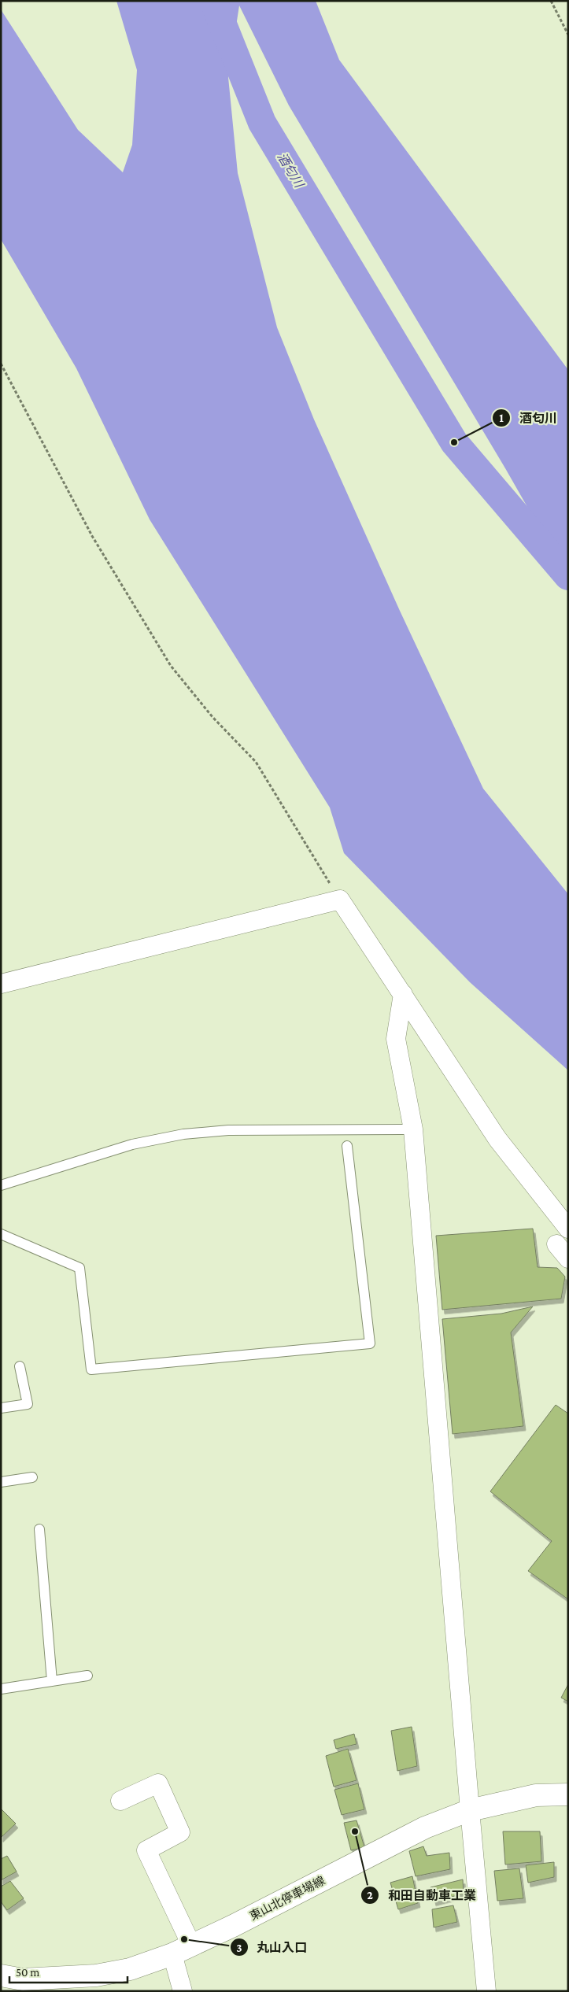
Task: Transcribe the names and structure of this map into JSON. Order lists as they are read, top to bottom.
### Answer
{
  "streets": {
    "main road": ["東山北停車場線"]
  },
  "water": ["酒匂川"],
  "places": ["酒匂川", "和田自動車工業", "丸山入口"],
  "scale_bar": "50 m"
}
